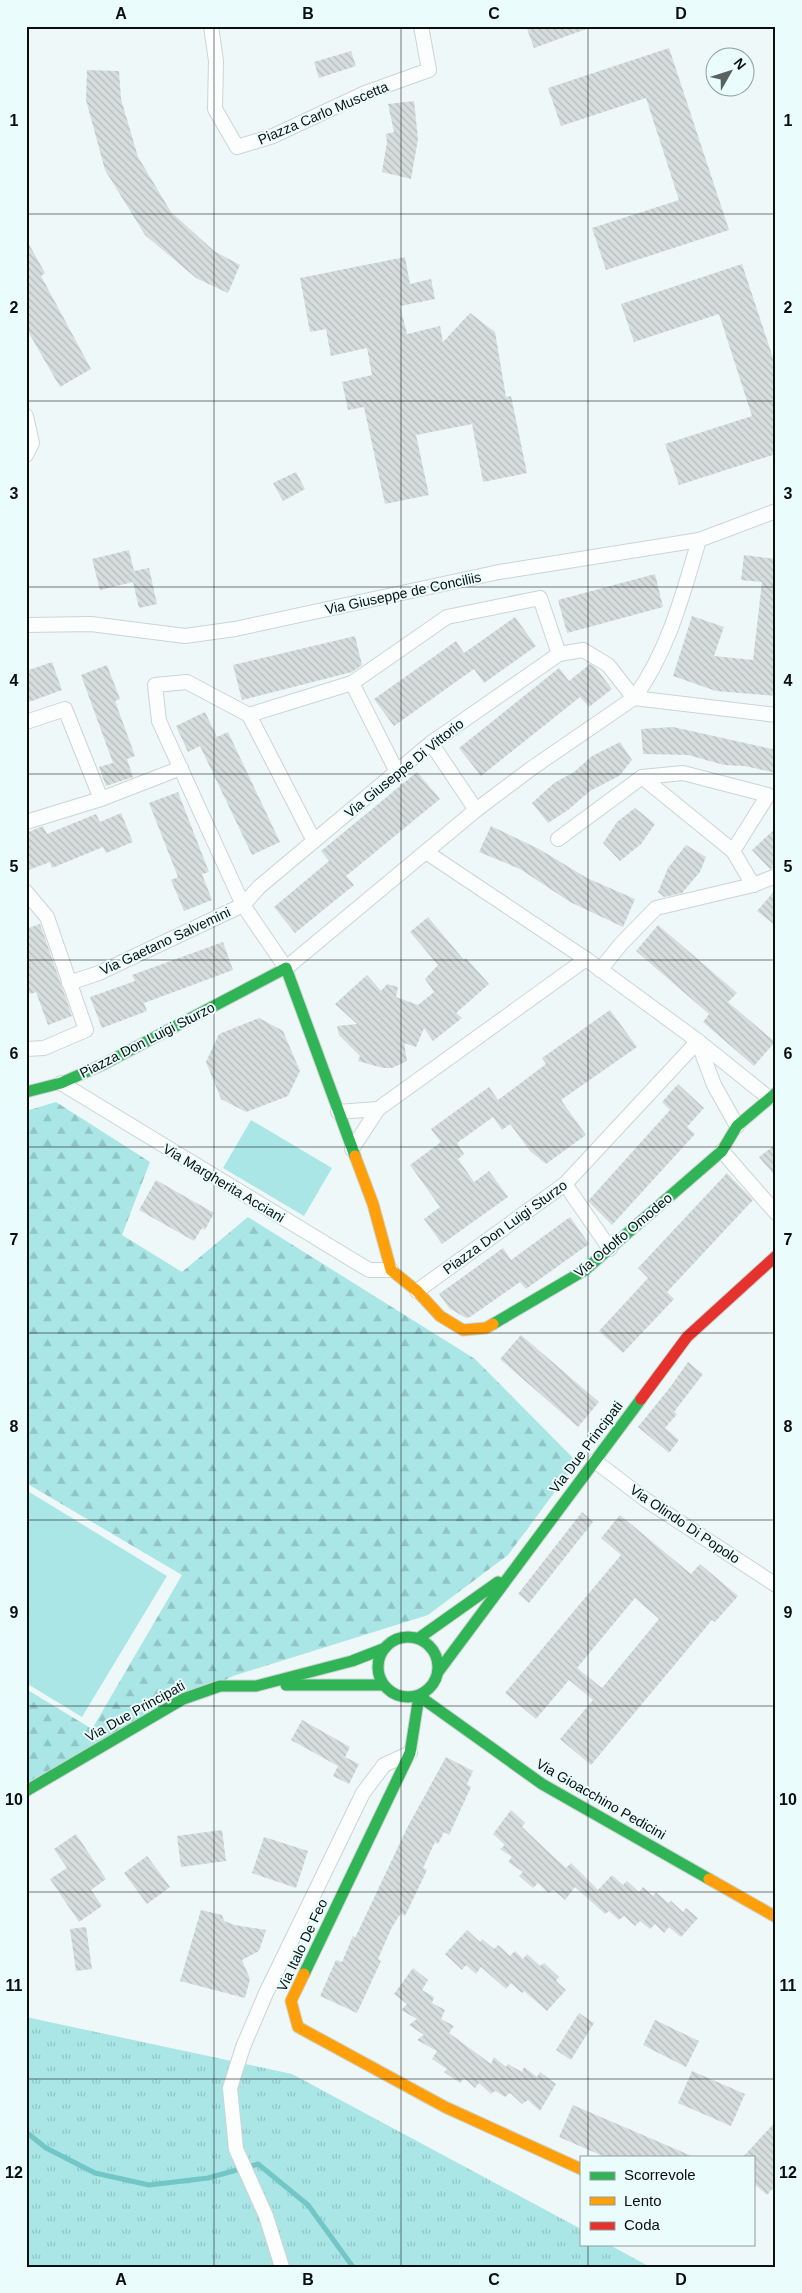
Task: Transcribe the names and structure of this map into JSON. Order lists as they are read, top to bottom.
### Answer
{
  "streets": {
    "street": [
      "Piazza Carlo Muscetta",
      "Via Giuseppe de Conciliis",
      "Via Giuseppe Di Vittorio",
      "Via Gaetano Salvemini",
      "Piazza Don Luigi Sturzo",
      "Via Margherita Acciani",
      "Via Odolfo Omodeo",
      "Via Due Principati",
      "Via Olindo Di Popolo",
      "Via Gioacchino Pedicini",
      "Via Italo De Feo"
    ]
  },
  "crossings": [
    ["Via Giuseppe Di Vittorio", "Via Gaetano Salvemini"],
    ["Piazza Don Luigi Sturzo", "Via Margherita Acciani"],
    ["Piazza Don Luigi Sturzo", "Via Odolfo Omodeo"],
    ["Via Due Principati", "Via Olindo Di Popolo"],
    ["Via Due Principati", "Via Gioacchino Pedicini"],
    ["Via Due Principati", "Via Italo De Feo"],
    ["Via Gioacchino Pedicini", "Via Italo De Feo"]
  ],
  "legend": ["Scorrevole", "Lento", "Coda"],
  "north": "top right",
  "grid": {
    "columns": [
      "A",
      "B",
      "C",
      "D"
    ],
    "rows": [
      "1",
      "2",
      "3",
      "4",
      "5",
      "6",
      "7",
      "8",
      "9",
      "10",
      "11",
      "12"
    ]
  }
}
